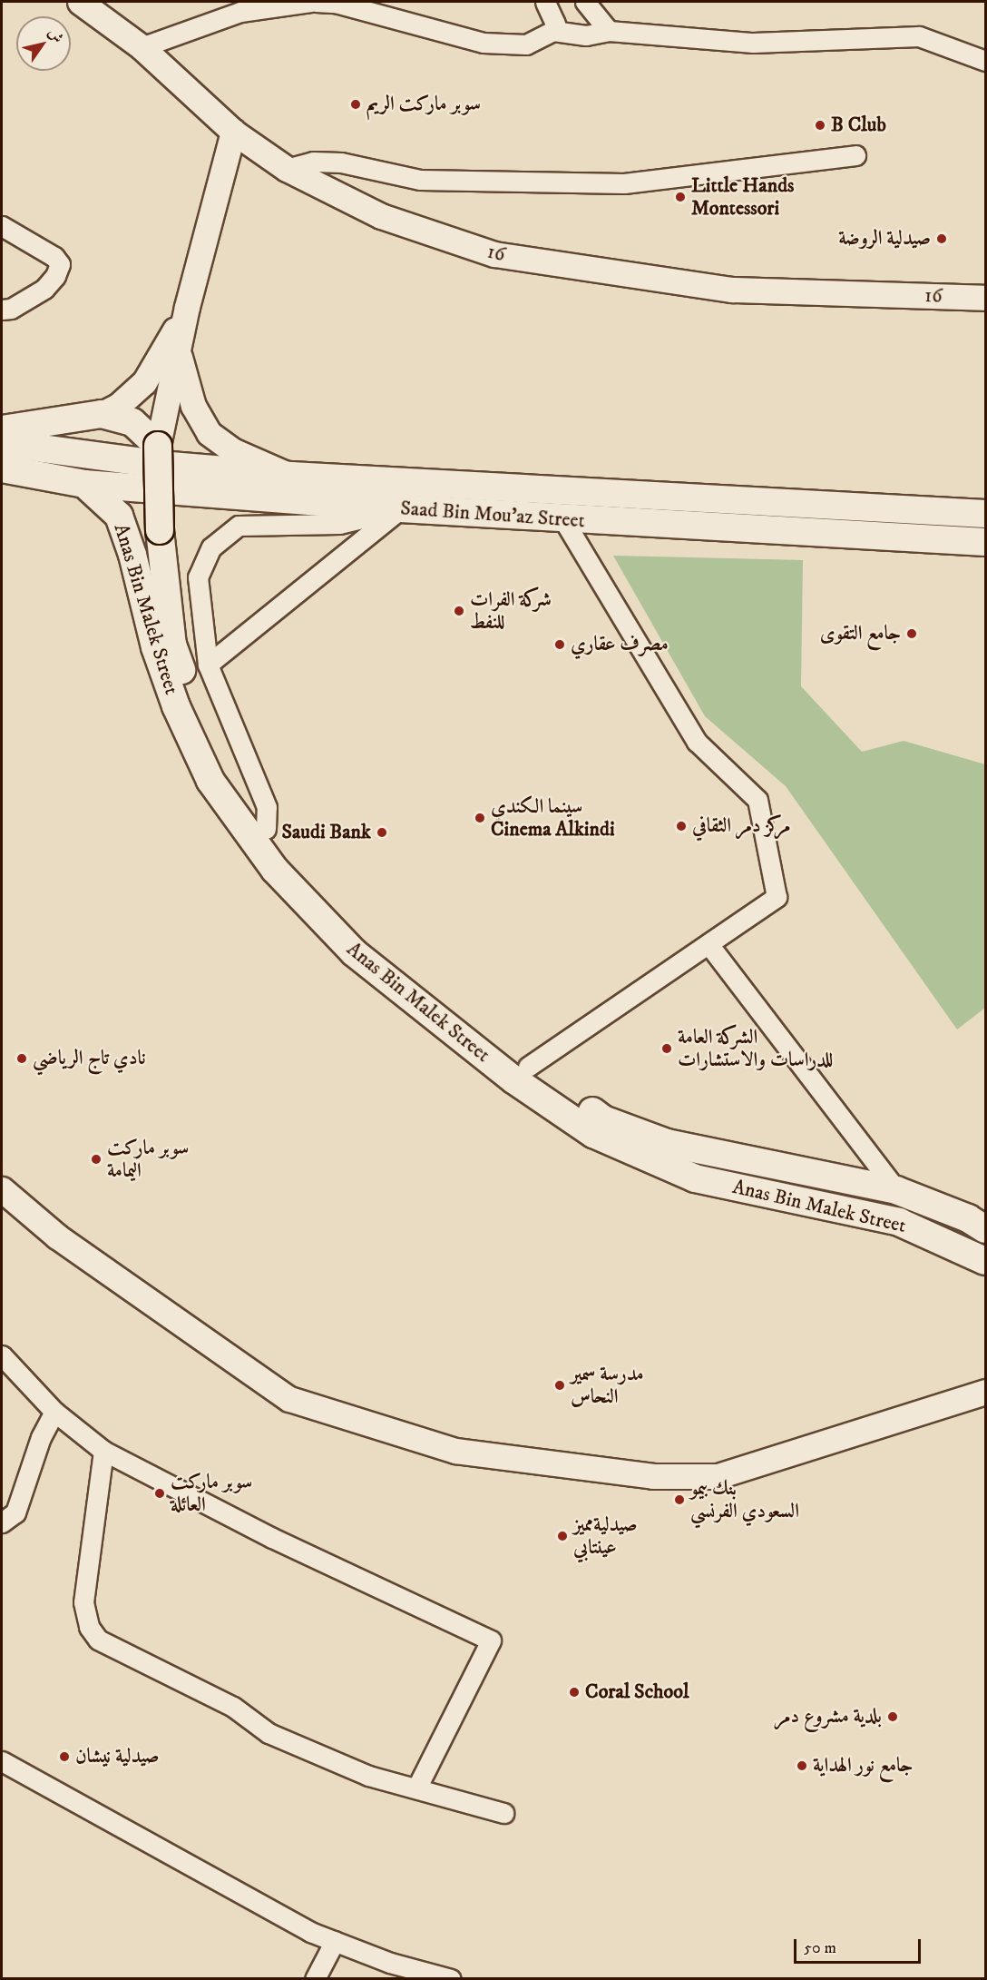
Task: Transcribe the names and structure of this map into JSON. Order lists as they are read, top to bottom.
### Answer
{
  "streets": {
    "main road": ["Saad Bin Mou'az Street", "Anas Bin Malek Street"],
    "street": ["16"]
  },
  "crossings": [
    ["Saad Bin Mou'az Street", "Anas Bin Malek Street"]
  ],
  "places": [
    "سوبر ماركت الريم",
    "B Club",
    "Little Hands Montessori",
    "صيدلية الروضة",
    "شركة الفرات للنفط",
    "جامع التقوى",
    "مصرف عقاري",
    "سينما الكندي Cinema Alkindi",
    "مركز دمر الثقافي",
    "Saudi Bank",
    "الشركة العامة للدراسات والاستشارات",
    "نادي تاج الرياضي",
    "سوبر ماركت اليمامة",
    "مدرسة سمير النحاس",
    "سوبر ماركت العائلة",
    "بنك بيمو السعودي الفرنسي",
    "صيدليةمميز عينتابي",
    "Coral School",
    "بلدية مشروع دمر",
    "صيدلية نيشان",
    "جامع نور الهداية"
  ],
  "scale_bar": "50 m",
  "north": "top right"
}
